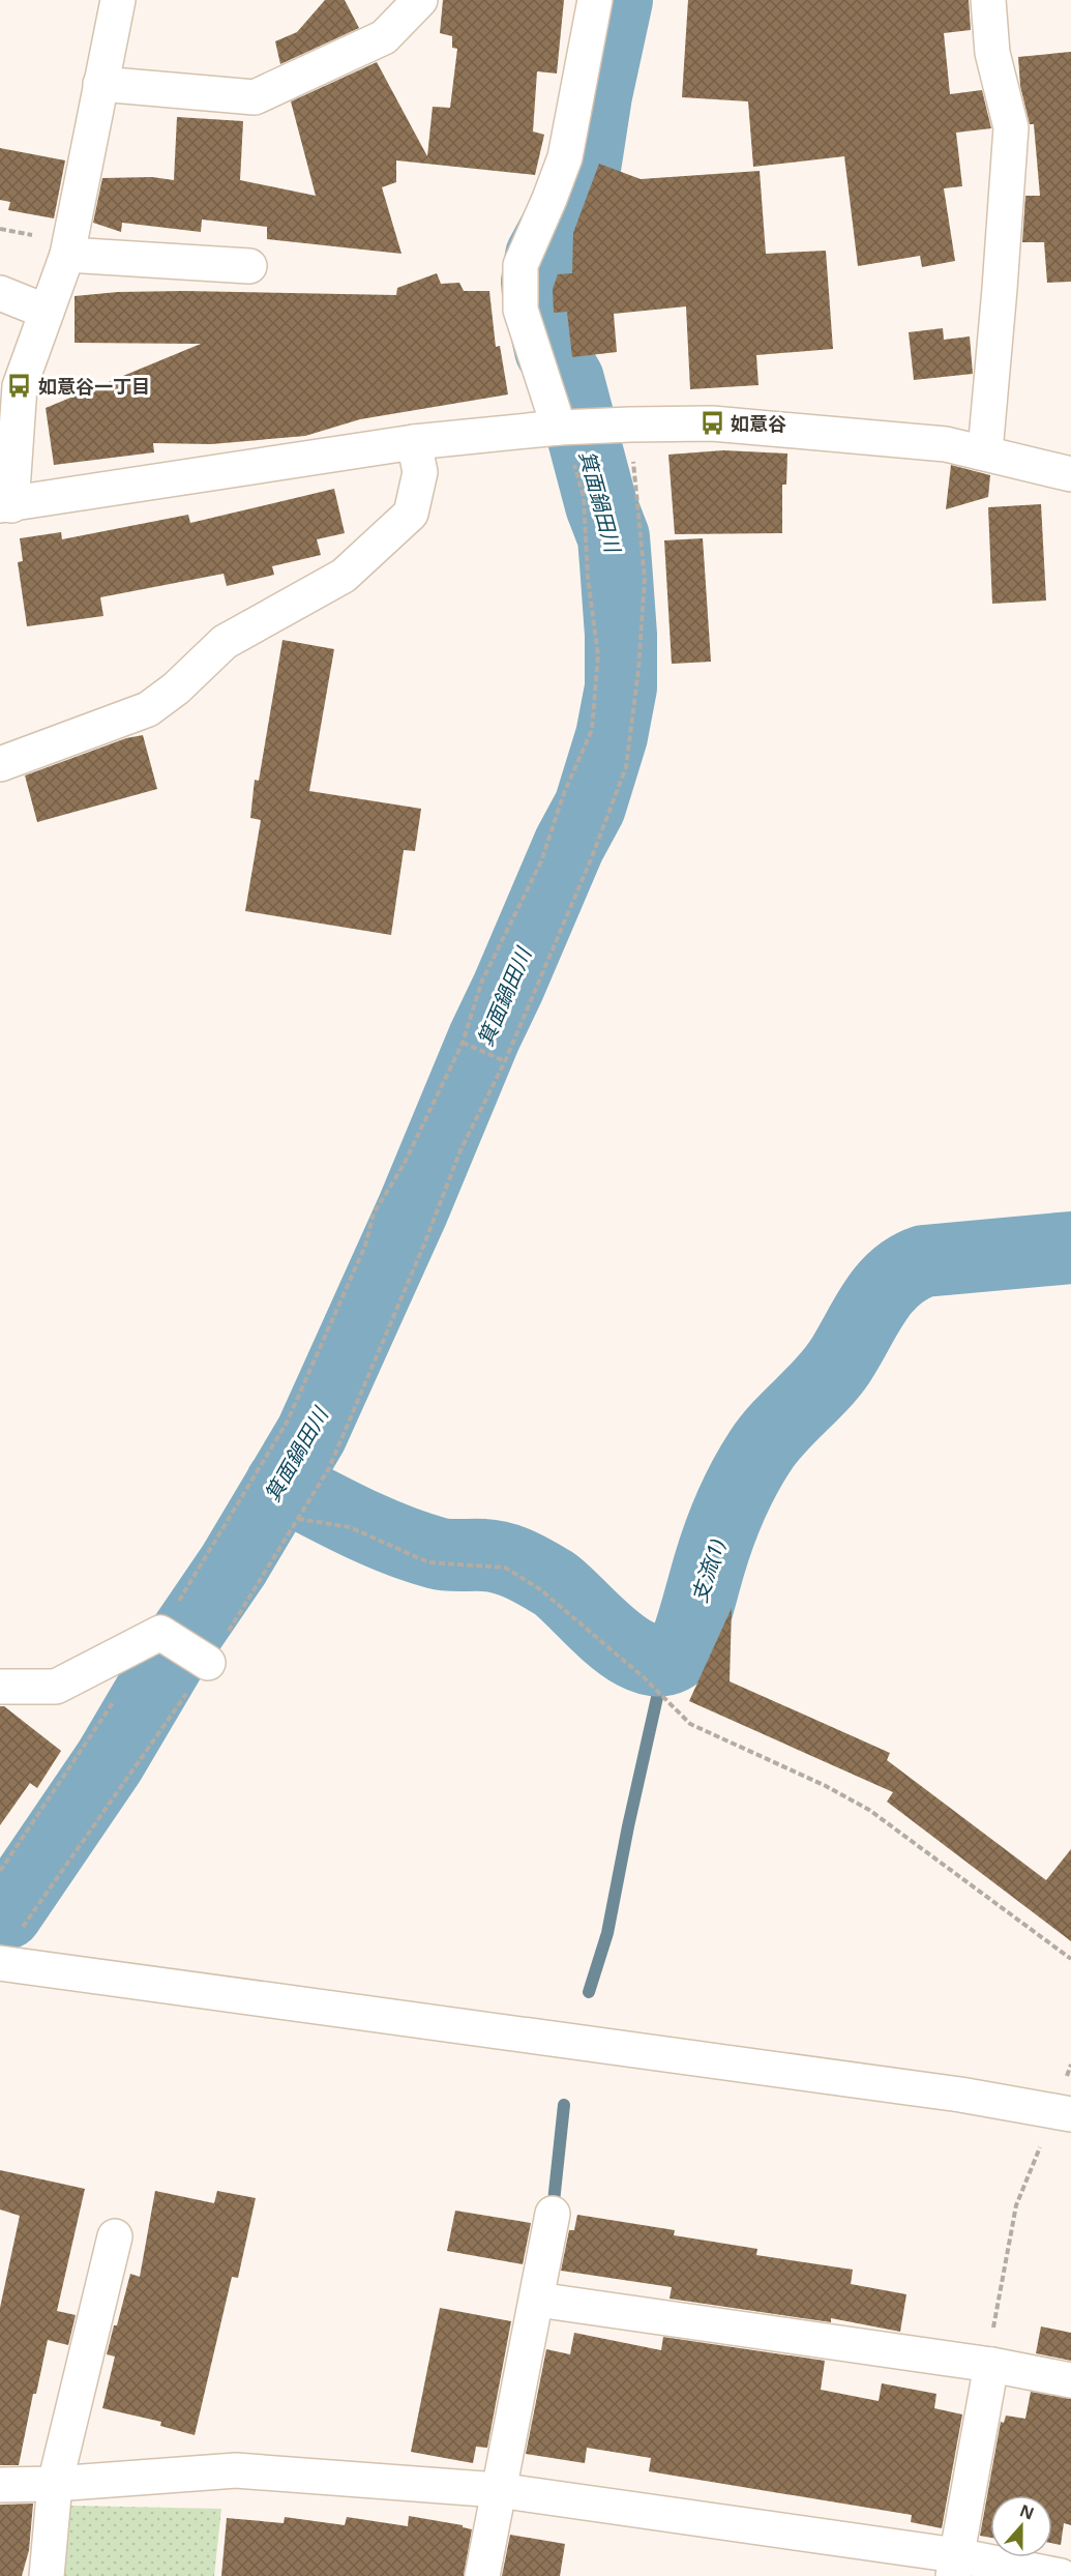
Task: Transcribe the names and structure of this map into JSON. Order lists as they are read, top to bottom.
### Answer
{
  "water": ["箕面鍋田川", "支流(1)"],
  "places": {
    "bus stop": ["如意谷一丁目", "如意谷"]
  },
  "north": "top"
}
